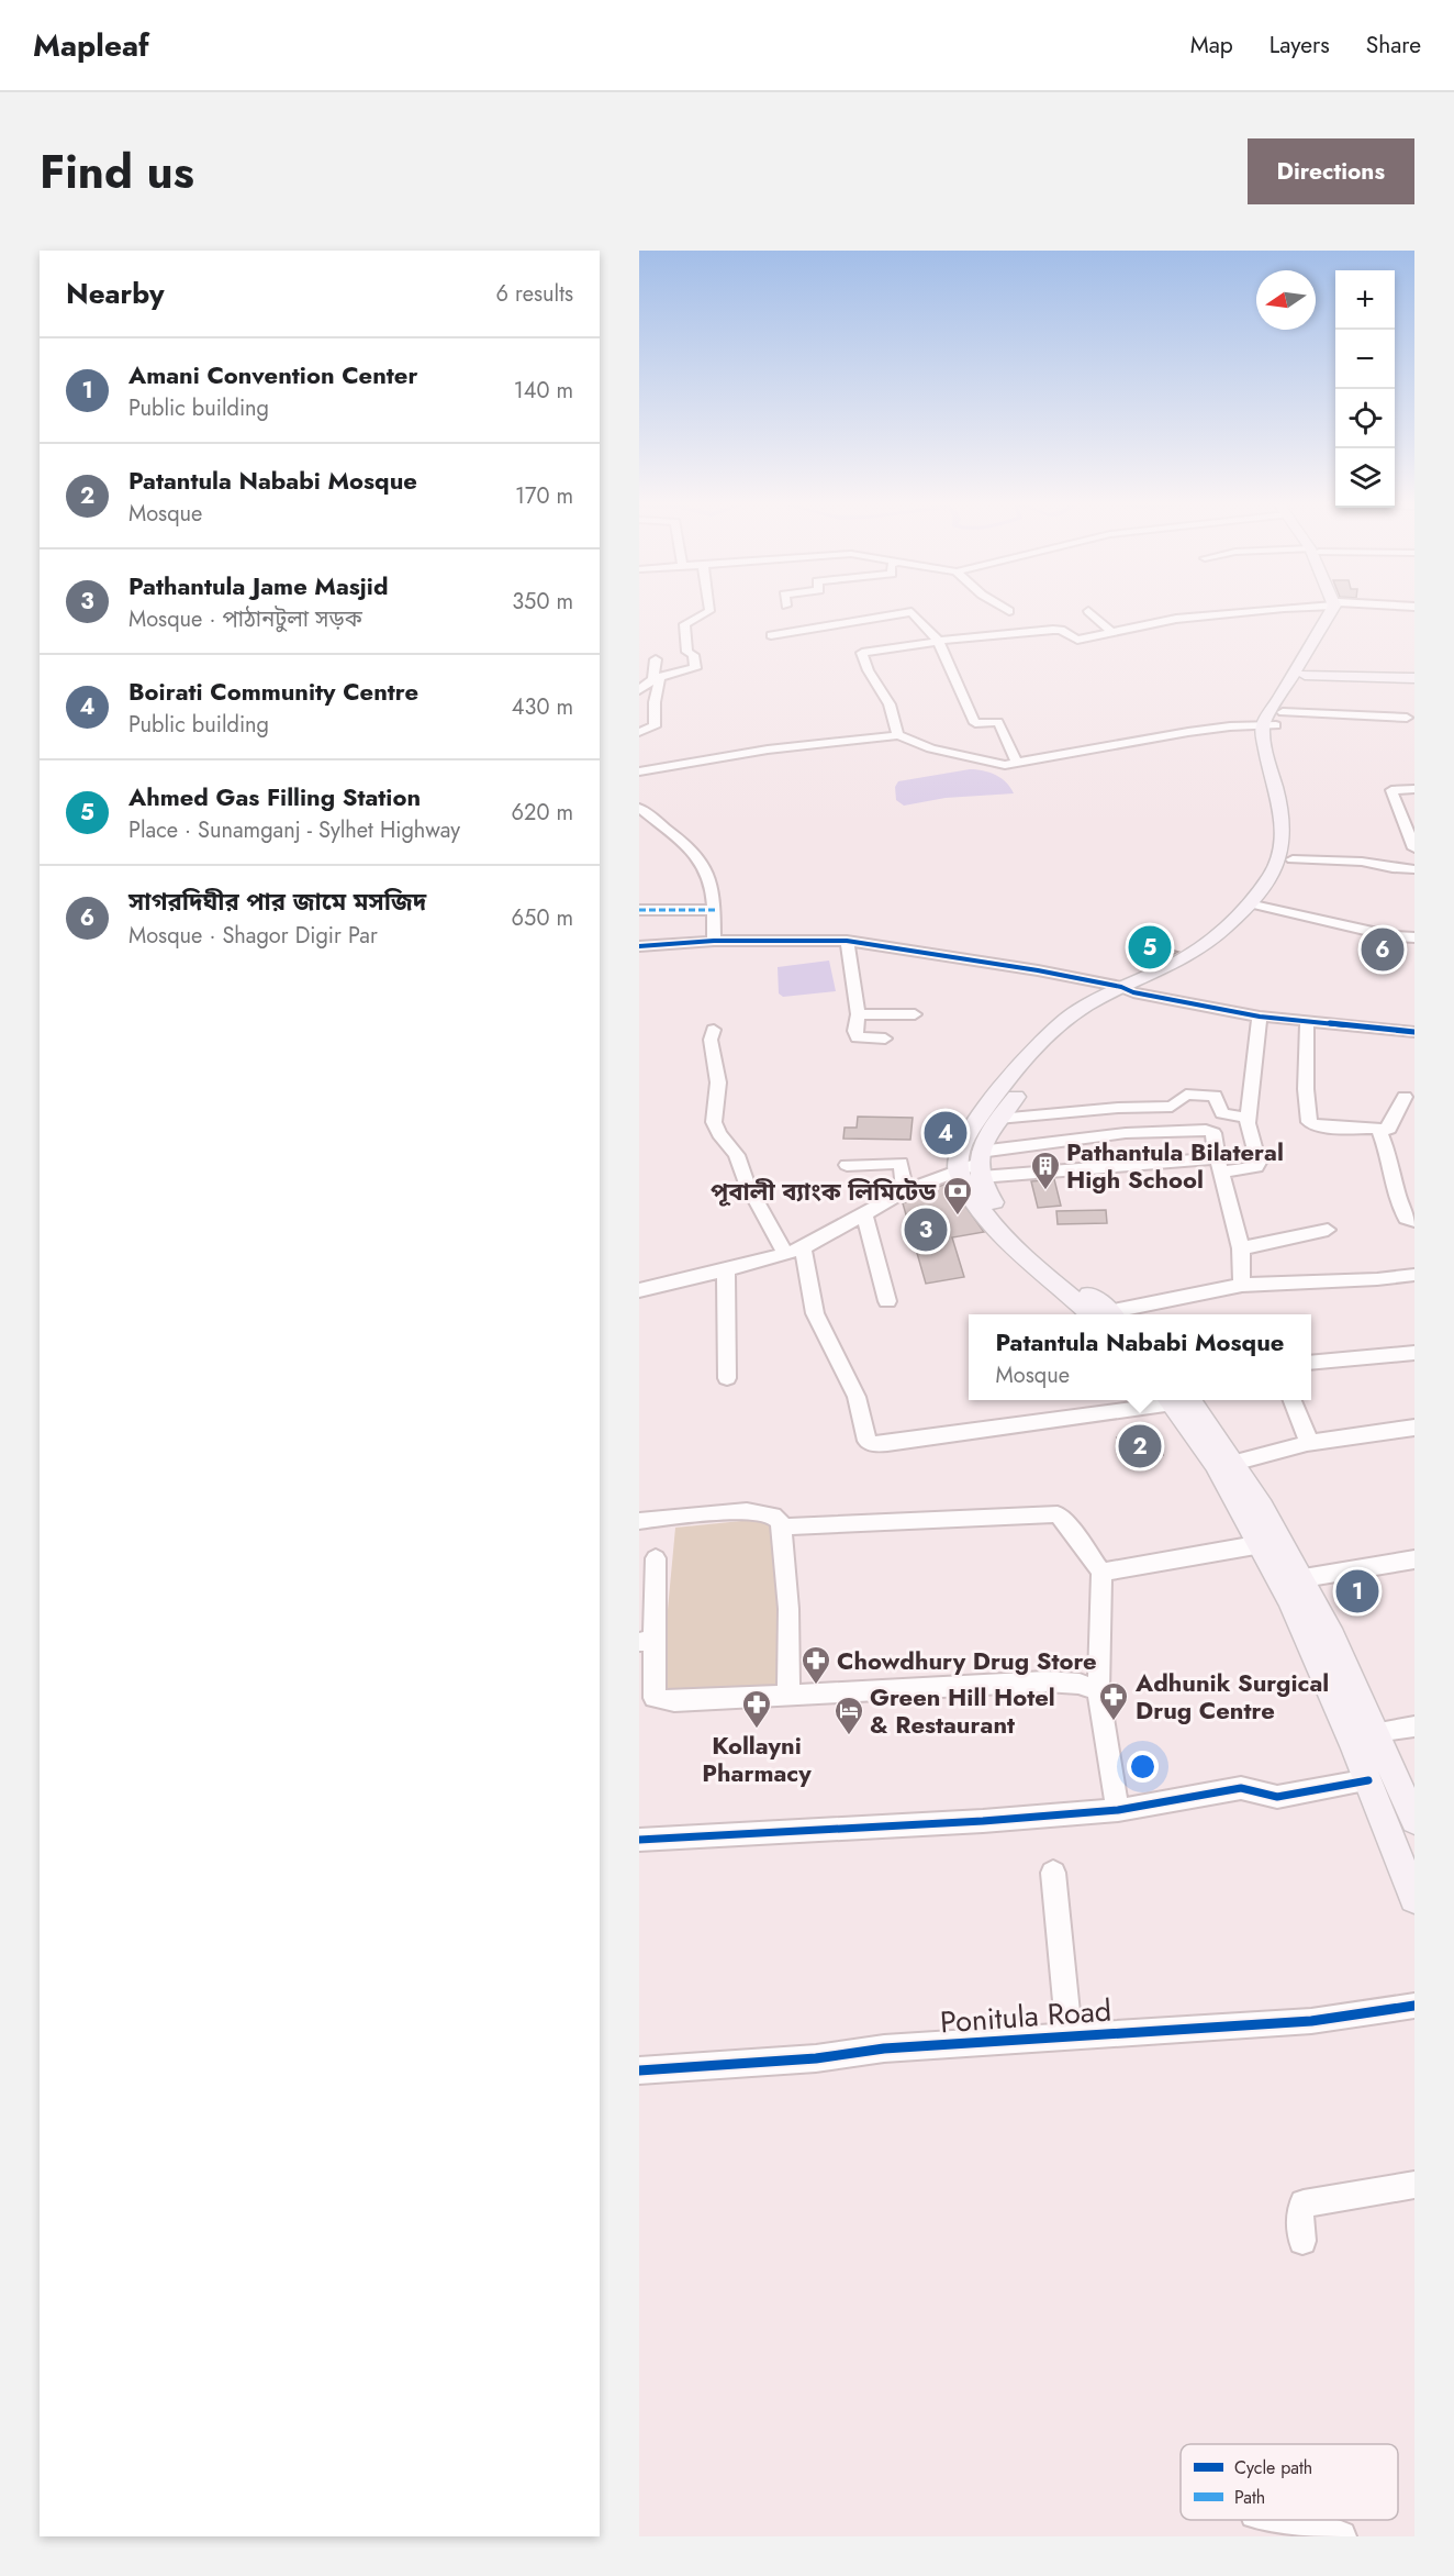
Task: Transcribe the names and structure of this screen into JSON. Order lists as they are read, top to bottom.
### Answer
{
  "streets": {
    "street": ["Ponitula Road"]
  },
  "places": {
    "building": ["Pathantula Bilateral High School"],
    "bank": ["পূবালী ব্যাংক লিমিটেড"],
    "pharmacy": ["Chowdhury Drug Store", "Adhunik Surgical Drug Centre", "Kollayni Pharmacy"],
    "hotel": ["Green Hill Hotel & Restaurant"]
  },
  "legend": ["Cycle path", "Path"],
  "north": "left",
  "page": {
    "header": "Mapleaf",
    "nav": ["Map", "Layers", "Share"],
    "title": "Find us",
    "buttons": "Directions",
    "heading": ["Nearby", "6 results"],
    "map_buttons": ["+", "−"],
    "list": [
      {
        "mark": "1",
        "name": "Amani Convention Center",
        "note": "Public building",
        "value": "140 m"
      },
      {
        "mark": "2",
        "name": "Patantula Nababi Mosque",
        "note": "Mosque",
        "value": "170 m"
      },
      {
        "mark": "3",
        "name": "Pathantula Jame Masjid",
        "note": "Mosque · পাঠানটুলা সড়ক",
        "value": "350 m"
      },
      {
        "mark": "4",
        "name": "Boirati Community Centre",
        "note": "Public building",
        "value": "430 m"
      },
      {
        "mark": "5",
        "name": "Ahmed Gas Filling Station",
        "note": "Place · Sunamganj - Sylhet Highway",
        "value": "620 m"
      },
      {
        "mark": "6",
        "name": "সাগরদিঘীর পার জামে মসজিদ",
        "note": "Mosque · Shagor Digir Par",
        "value": "650 m"
      }
    ],
    "pins": [
      "5",
      "6",
      "4",
      "3",
      "2",
      "1"
    ],
    "popup": ["Patantula Nababi Mosque", "Mosque"]
  }
}
